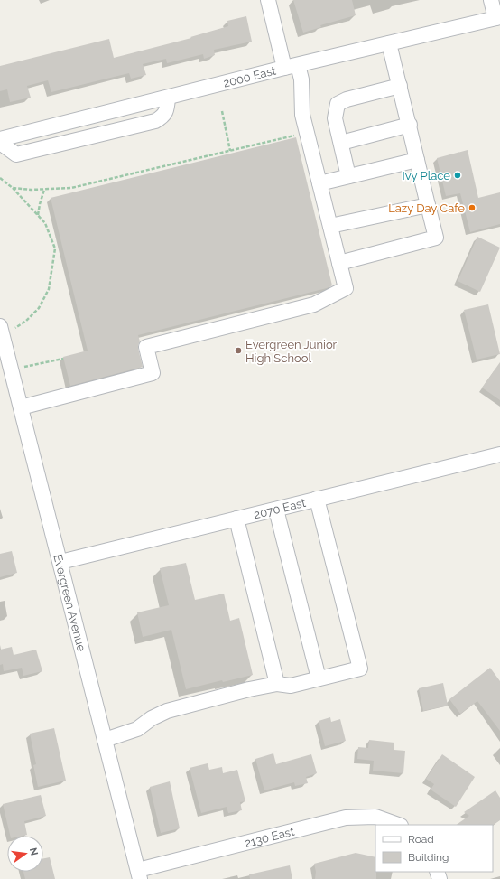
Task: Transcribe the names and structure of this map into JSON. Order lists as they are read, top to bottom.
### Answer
{
  "streets": {
    "street": [
      "2000 East",
      "2070 East",
      "Evergreen Avenue",
      "2130 East"
    ]
  },
  "crossings": [
    ["2070 East", "Evergreen Avenue"],
    ["Evergreen Avenue", "2130 East"]
  ],
  "places": ["Ivy Place", "Lazy Day Cafe", "Evergreen Junior High School"],
  "legend": ["Road", "Building"],
  "north": "right"
}
